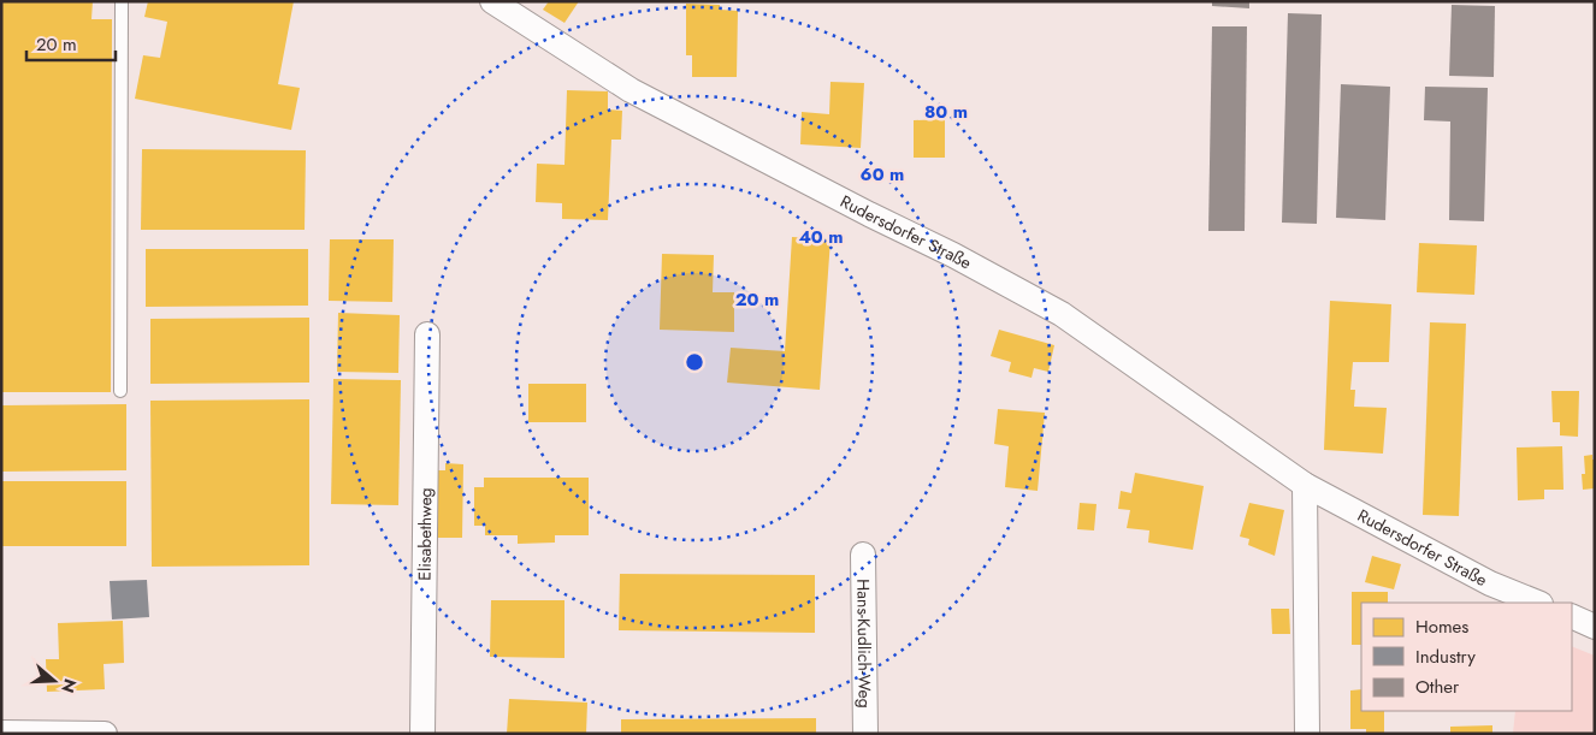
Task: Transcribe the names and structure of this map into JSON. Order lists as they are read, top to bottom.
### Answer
{
  "streets": {
    "street": ["Rudersdorfer Straße", "Elisabethweg", "Hans-Kudlich-Weg"]
  },
  "legend": ["Homes", "Industry", "Other"],
  "scale_bar": "20 m",
  "north": "right",
  "rings": [
    "80 m",
    "60 m",
    "40 m",
    "20 m"
  ]
}
